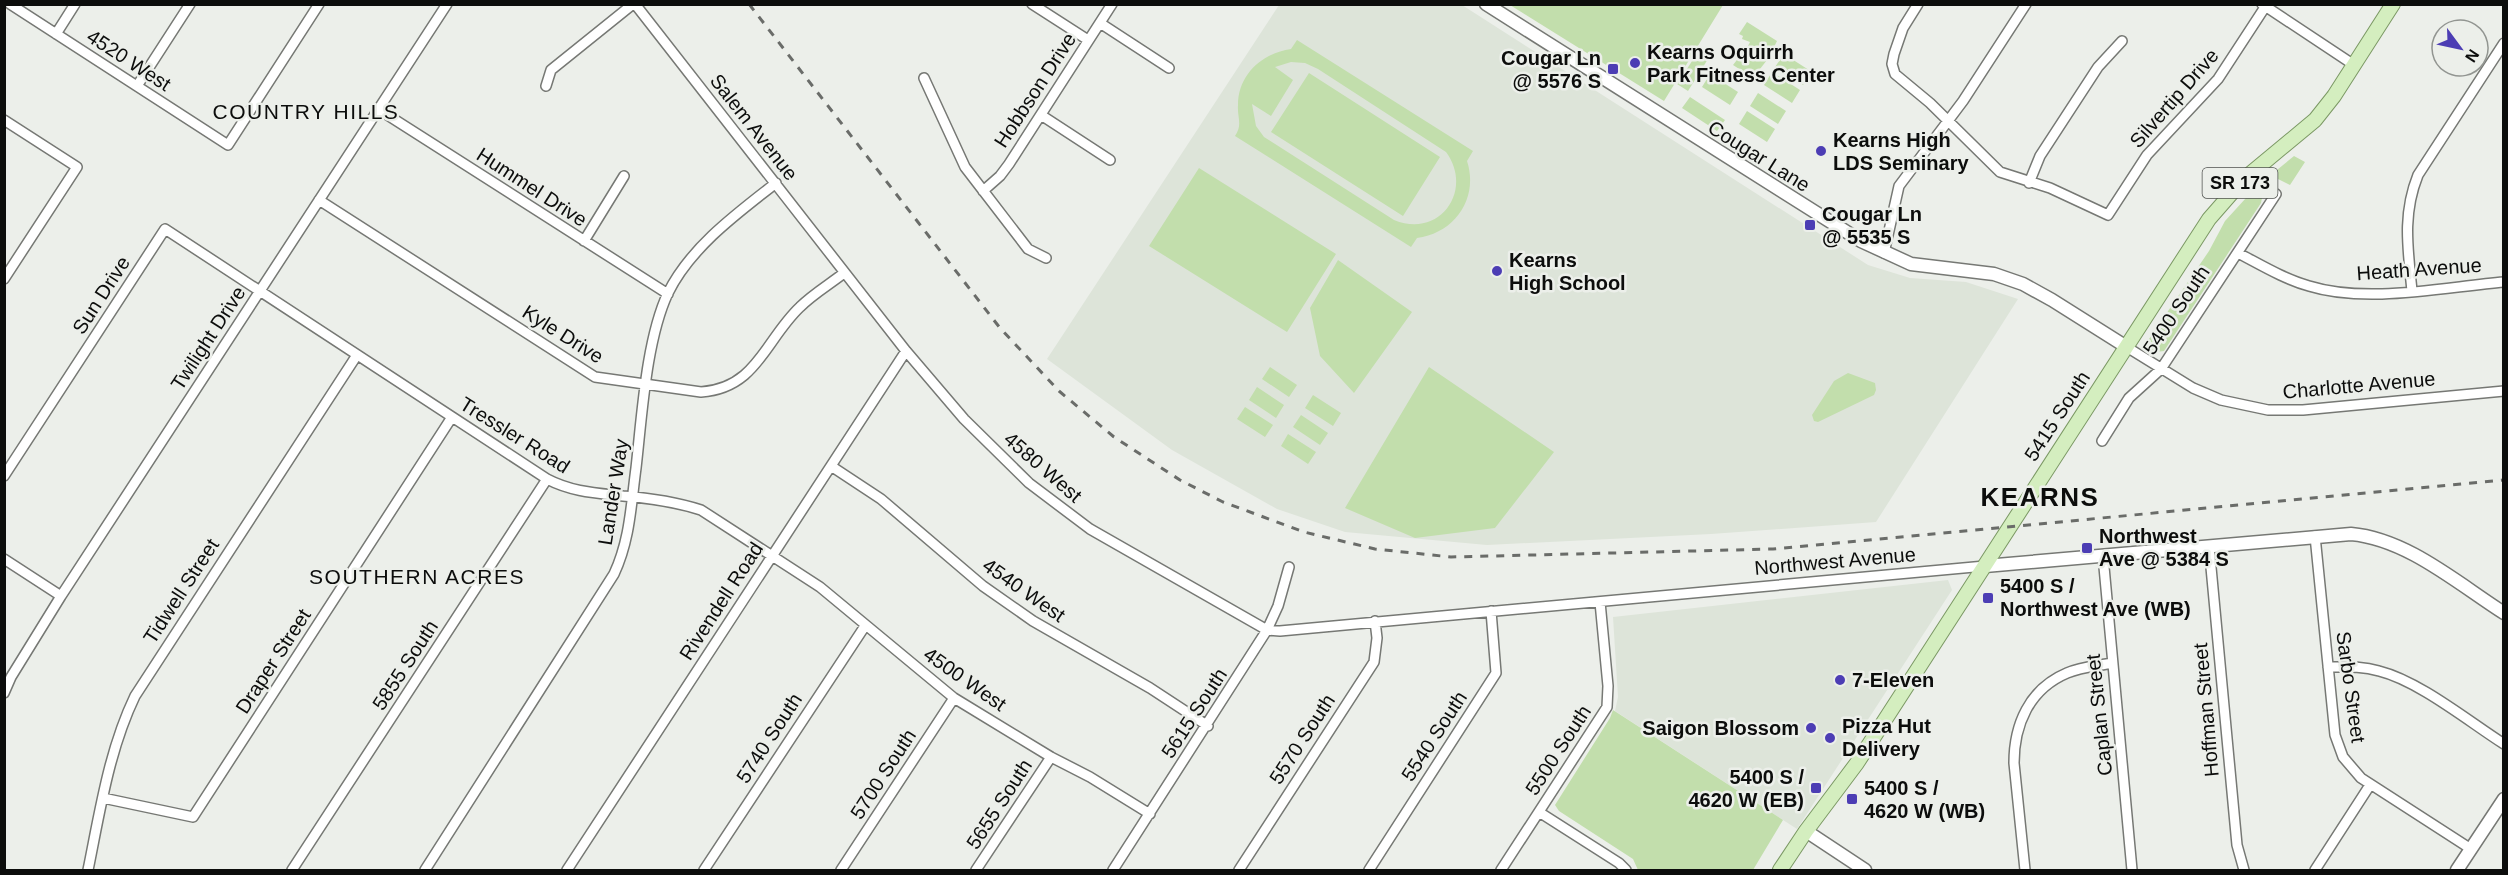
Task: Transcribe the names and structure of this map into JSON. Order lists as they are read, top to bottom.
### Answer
{
  "streets": {
    "main road": [
      "Cougar Lane",
      "SR 173",
      "5415 South",
      "Northwest Avenue"
    ],
    "street": [
      "4520 West",
      "Hobbson Drive",
      "Silvertip Drive",
      "Salem Avenue",
      "Hummel Drive",
      "Heath Avenue",
      "Sun Drive",
      "5400 South",
      "Kyle Drive",
      "Twilight Drive",
      "Charlotte Avenue",
      "Tressler Road",
      "4580 West",
      "Lander Way",
      "4540 West",
      "Tidwell Street",
      "Rivendell Road",
      "Draper Street",
      "5855 South",
      "4500 West",
      "Sarbo Street",
      "Hoffman Street",
      "5615 South",
      "Caplan Street",
      "5540 South",
      "5740 South",
      "5570 South",
      "5500 South",
      "5700 South",
      "5655 South"
    ]
  },
  "crossings": [
    ["Salem Avenue", "Kyle Drive"],
    ["Salem Avenue", "4580 West"],
    ["Salem Avenue", "Lander Way"],
    ["Cougar Lane", "Charlotte Avenue"],
    ["Cougar Lane", "5415 South"],
    ["SR 173", "5415 South"],
    ["Hummel Drive", "Twilight Drive"],
    ["Hummel Drive", "Lander Way"],
    ["Heath Avenue", "5400 South"],
    ["Sun Drive", "Twilight Drive"],
    ["Sun Drive", "Tressler Road"],
    ["5400 South", "Charlotte Avenue"],
    ["Kyle Drive", "Twilight Drive"],
    ["Kyle Drive", "4580 West"],
    ["Kyle Drive", "Lander Way"],
    ["Twilight Drive", "Tressler Road"],
    ["Charlotte Avenue", "5415 South"],
    ["5415 South", "Northwest Avenue"],
    ["Tressler Road", "Lander Way"],
    ["Tressler Road", "Tidwell Street"],
    ["Tressler Road", "Rivendell Road"],
    ["Tressler Road", "Draper Street"],
    ["Tressler Road", "5855 South"],
    ["Tressler Road", "4500 West"],
    ["4580 West", "Northwest Avenue"],
    ["4580 West", "Rivendell Road"],
    ["4580 West", "5615 South"],
    ["Northwest Avenue", "Sarbo Street"],
    ["Northwest Avenue", "Hoffman Street"],
    ["Northwest Avenue", "5615 South"],
    ["Northwest Avenue", "Caplan Street"],
    ["Northwest Avenue", "5540 South"],
    ["Northwest Avenue", "5570 South"],
    ["Northwest Avenue", "5500 South"],
    ["4540 West", "Rivendell Road"],
    ["4540 West", "5615 South"],
    ["Tidwell Street", "Draper Street"],
    ["Rivendell Road", "4500 West"],
    ["4500 West", "5615 South"],
    ["4500 West", "5740 South"],
    ["4500 West", "5700 South"],
    ["4500 West", "5655 South"]
  ],
  "districts": ["COUNTRY HILLS", "KEARNS", "SOUTHERN ACRES"],
  "places": {
    "other": [
      "Kearns Oquirrh Park Fitness Center",
      "Kearns High LDS Seminary",
      "Kearns High School",
      "7-Eleven",
      "Saigon Blossom",
      "Pizza Hut Delivery"
    ],
    "transit": [
      "Cougar Ln @ 5576 S",
      "Cougar Ln @ 5535 S",
      "Northwest Ave @ 5384 S",
      "5400 S / Northwest Ave (WB)",
      "5400 S / 4620 W (EB)",
      "5400 S / 4620 W (WB)"
    ]
  },
  "north": "bottom right"
}
